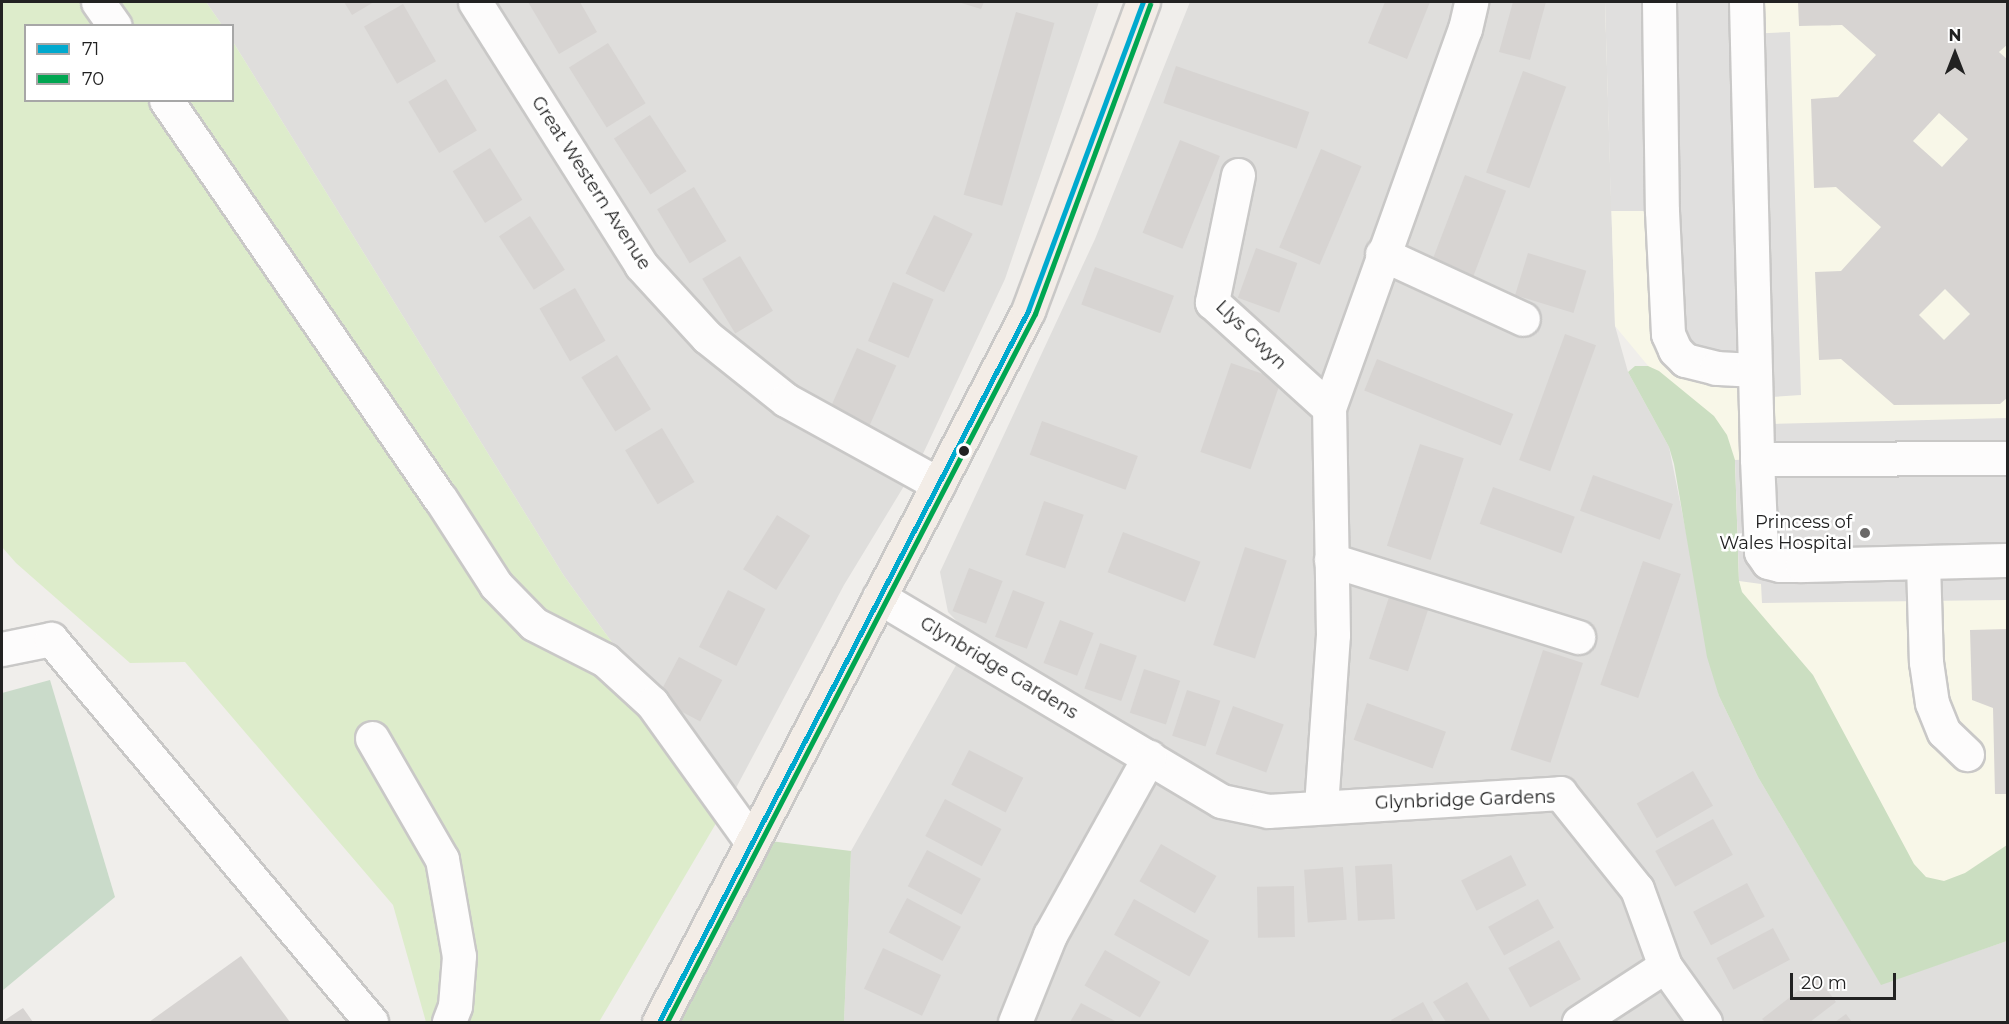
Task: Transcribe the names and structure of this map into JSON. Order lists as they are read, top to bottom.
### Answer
{
  "streets": {
    "street": ["Great Western Avenue", "Llys Gwyn", "Glynbridge Gardens"]
  },
  "places": ["Princess of Wales Hospital"],
  "lines": ["transit line 71", "transit line 70"],
  "legend": ["71", "70"],
  "scale_bar": "20 m",
  "north": "top"
}
